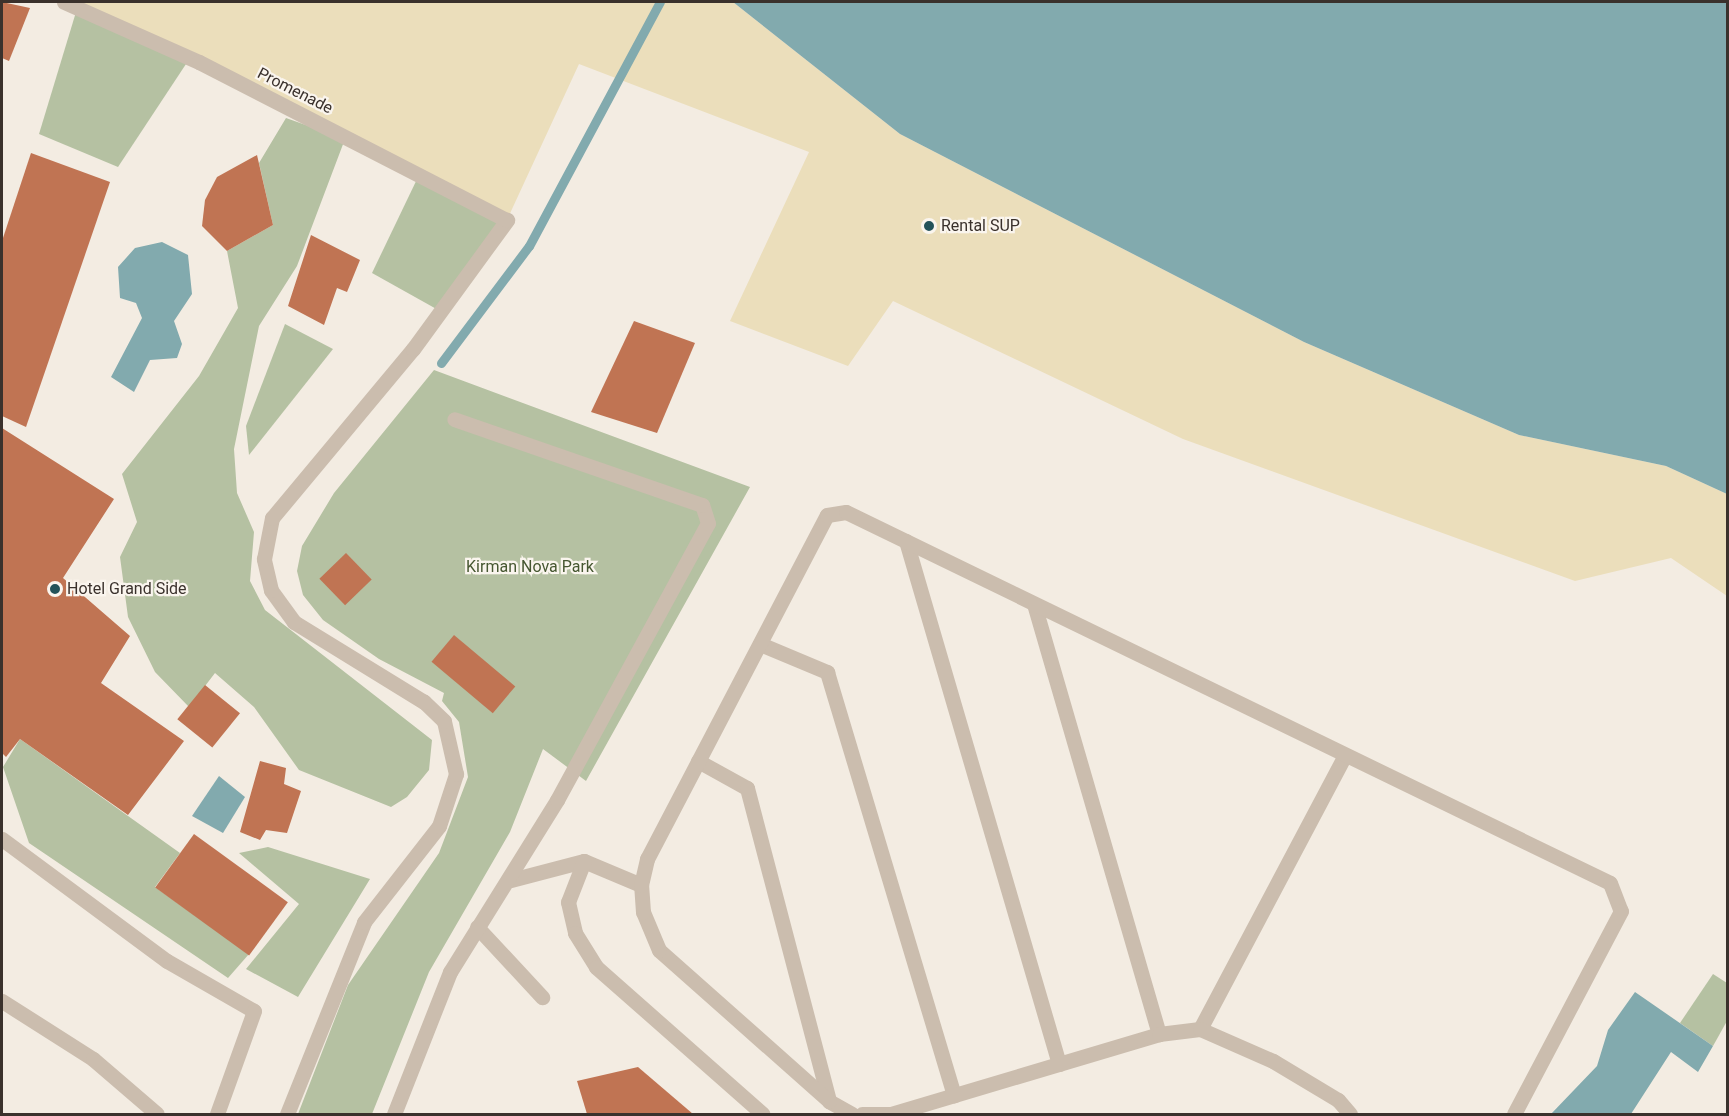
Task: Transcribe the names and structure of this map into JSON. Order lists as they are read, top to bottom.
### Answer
{
  "streets": {
    "street": ["Promenade"]
  },
  "parks": ["Kirman Nova Park"],
  "places": ["Rental SUP", "Hotel Grand Side"]
}
